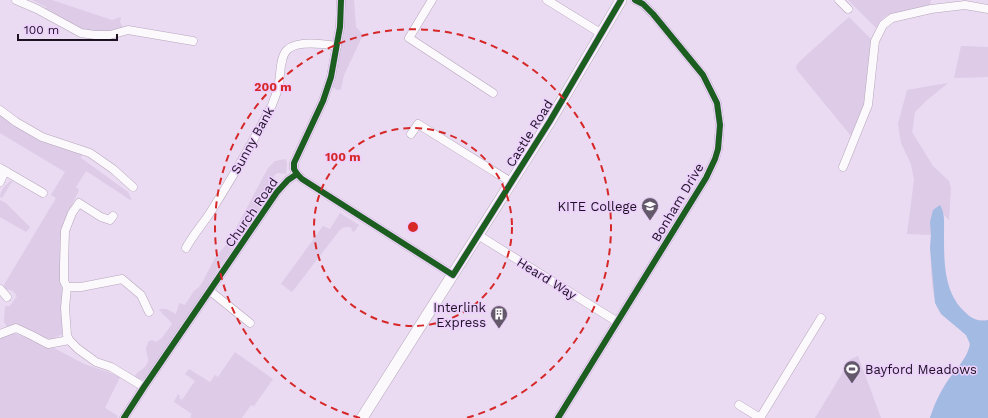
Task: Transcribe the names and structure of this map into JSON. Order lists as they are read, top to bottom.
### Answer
{
  "streets": {
    "main road": ["Castle Road"],
    "street": [
      "Sunny Bank",
      "Bonham Drive",
      "Church Road",
      "Heard Way"
    ]
  },
  "crossings": [
    ["Castle Road", "Heard Way"],
    ["Sunny Bank", "Church Road"],
    ["Bonham Drive", "Heard Way"]
  ],
  "places": {
    "school or university": ["KITE College"],
    "building": ["Interlink Express"],
    "sports": ["Bayford Meadows"]
  },
  "scale_bar": "100 m",
  "rings": ["200 m", "100 m"]
}
